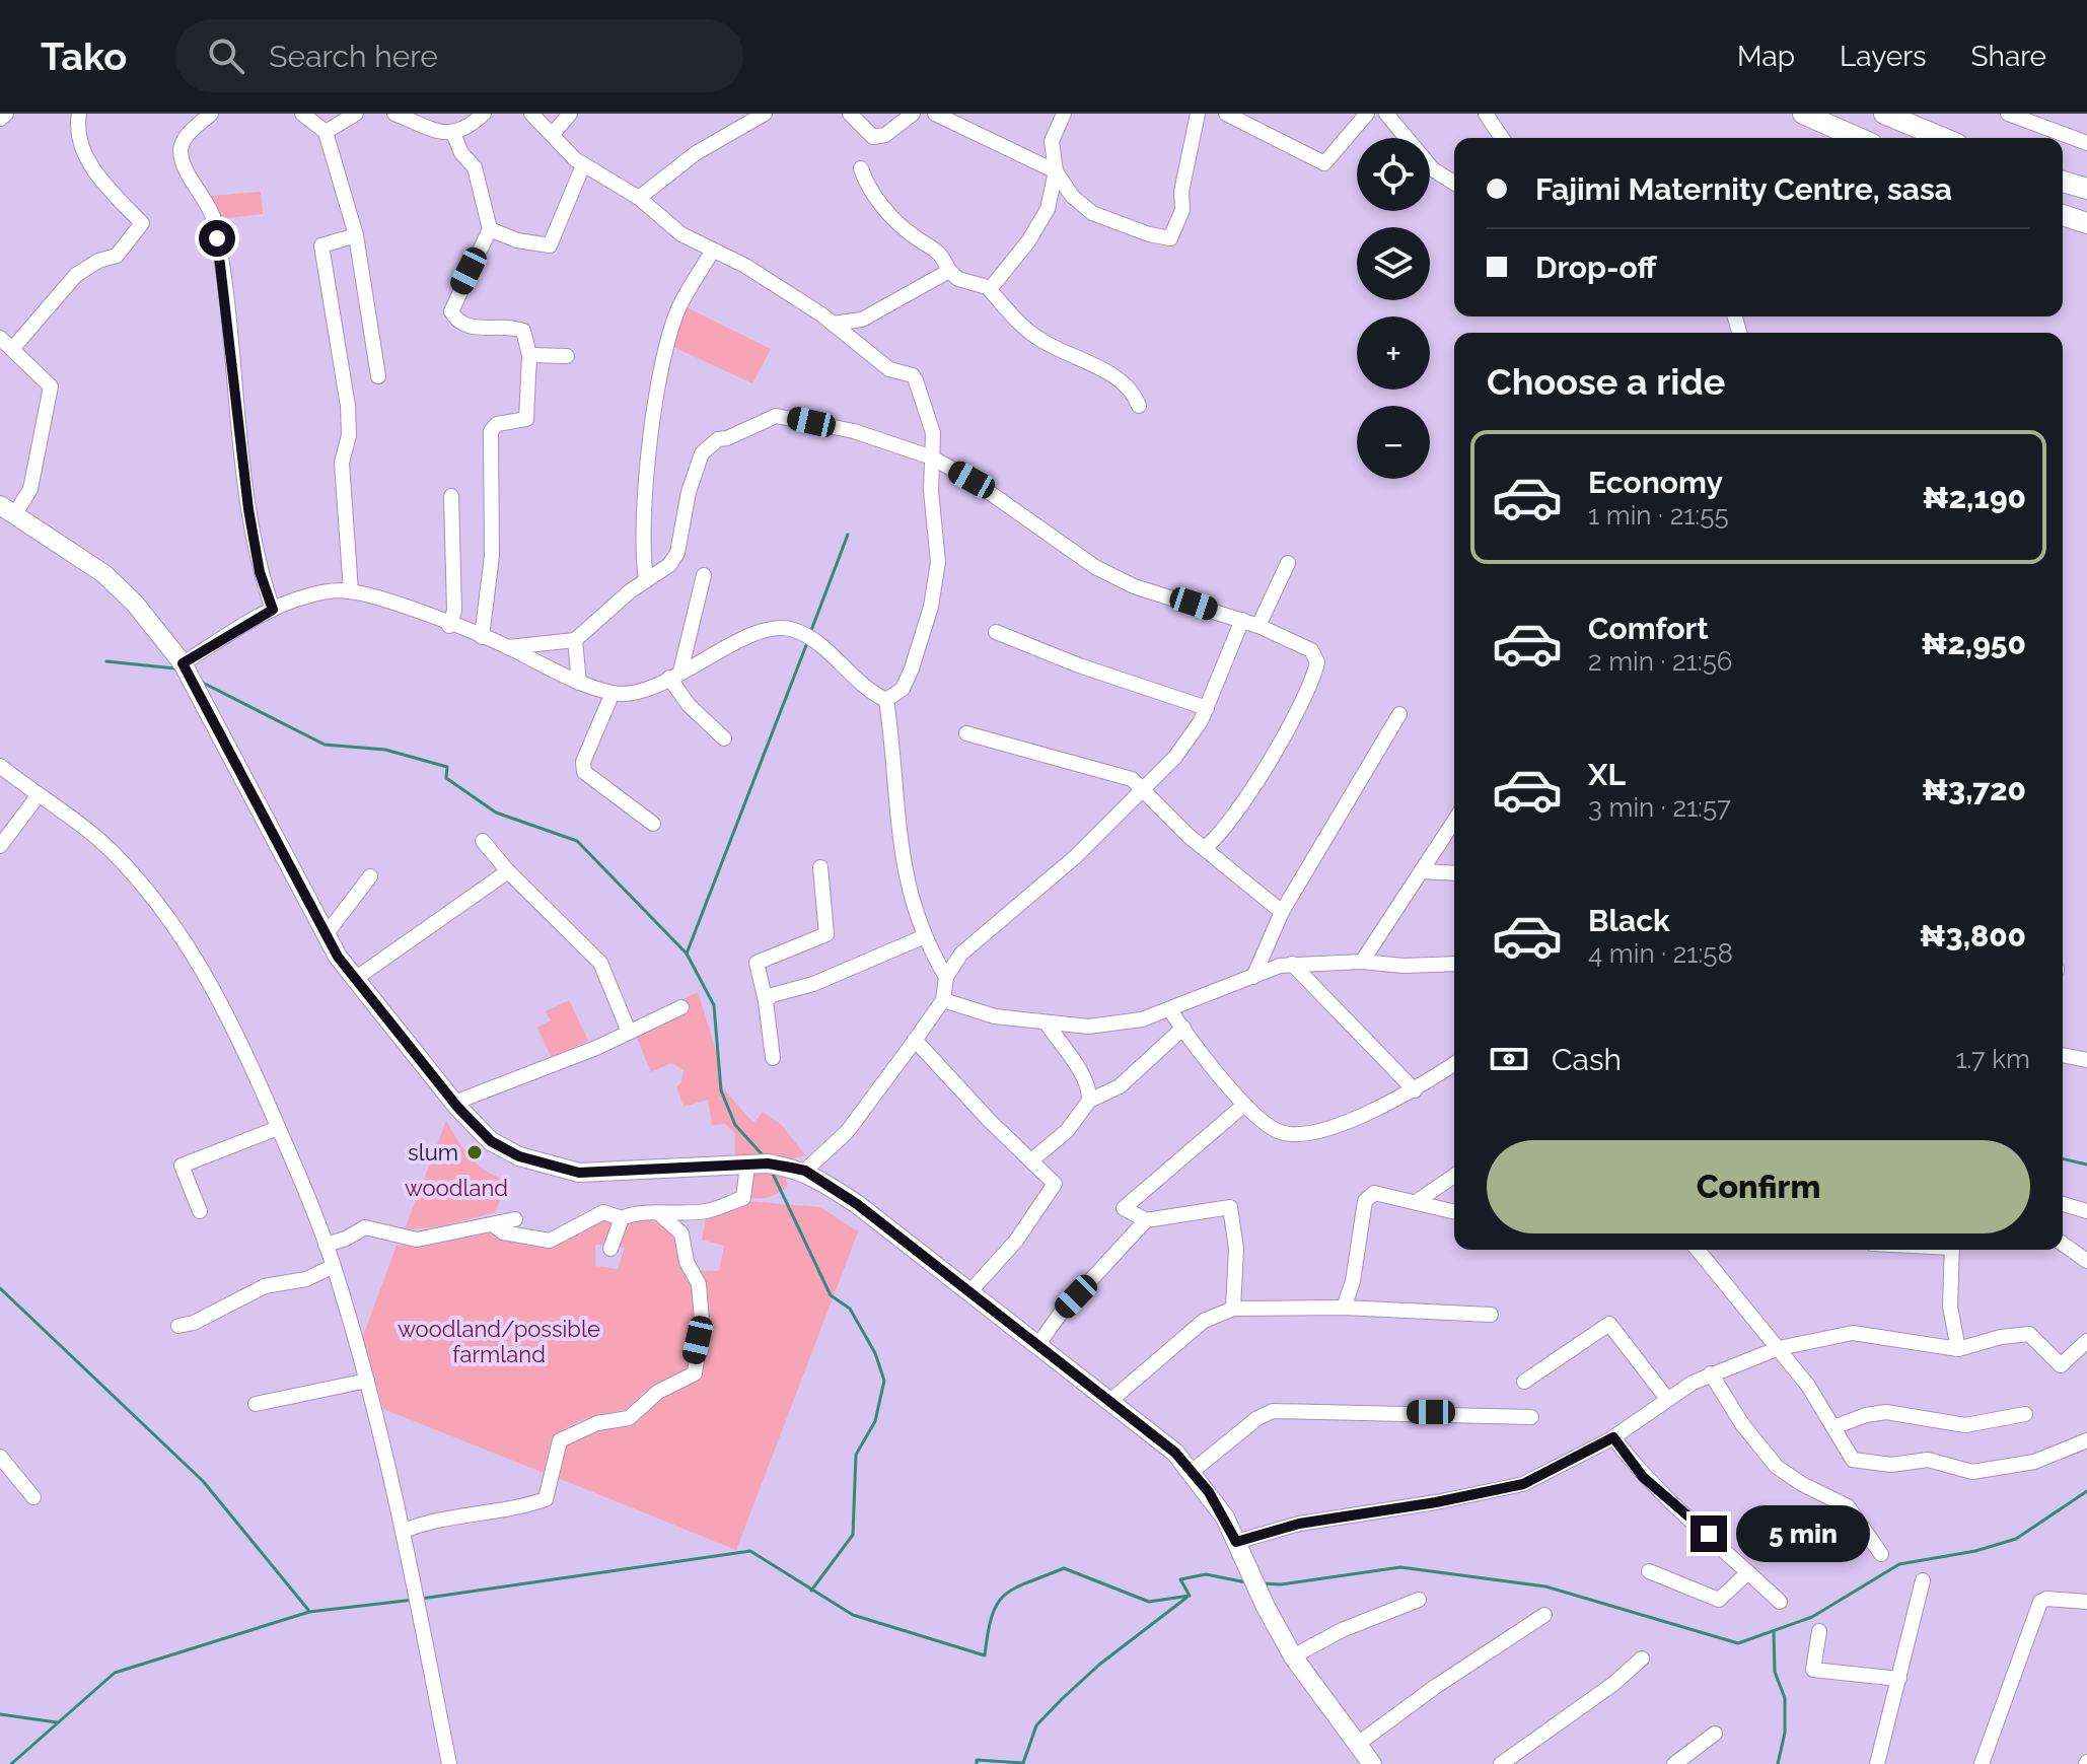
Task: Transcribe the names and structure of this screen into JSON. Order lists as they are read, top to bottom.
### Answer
{
  "parks": ["woodland", "woodland/possible farmland"],
  "places": ["slum"],
  "page": {
    "header": "Tako",
    "search": "Search here",
    "nav": ["Map", "Layers", "Share"],
    "map_buttons": ["+", "−"],
    "banner": ["Fajimi Maternity Centre, sasa", "Drop-off"],
    "heading": "Choose a ride",
    "list": [
      {
        "name": "Economy",
        "note": "1 min · 21:55",
        "value": "₦2,190"
      },
      {
        "name": "Comfort",
        "note": "2 min · 21:56",
        "value": "₦2,950"
      },
      {
        "name": "XL",
        "note": "3 min · 21:57",
        "value": "₦3,720"
      },
      {
        "name": "Black",
        "note": "4 min · 21:58",
        "value": "₦3,800"
      }
    ],
    "pay": ["Cash", "1.7 km"],
    "buttons": "Confirm",
    "bubble": "5 min"
  }
}
